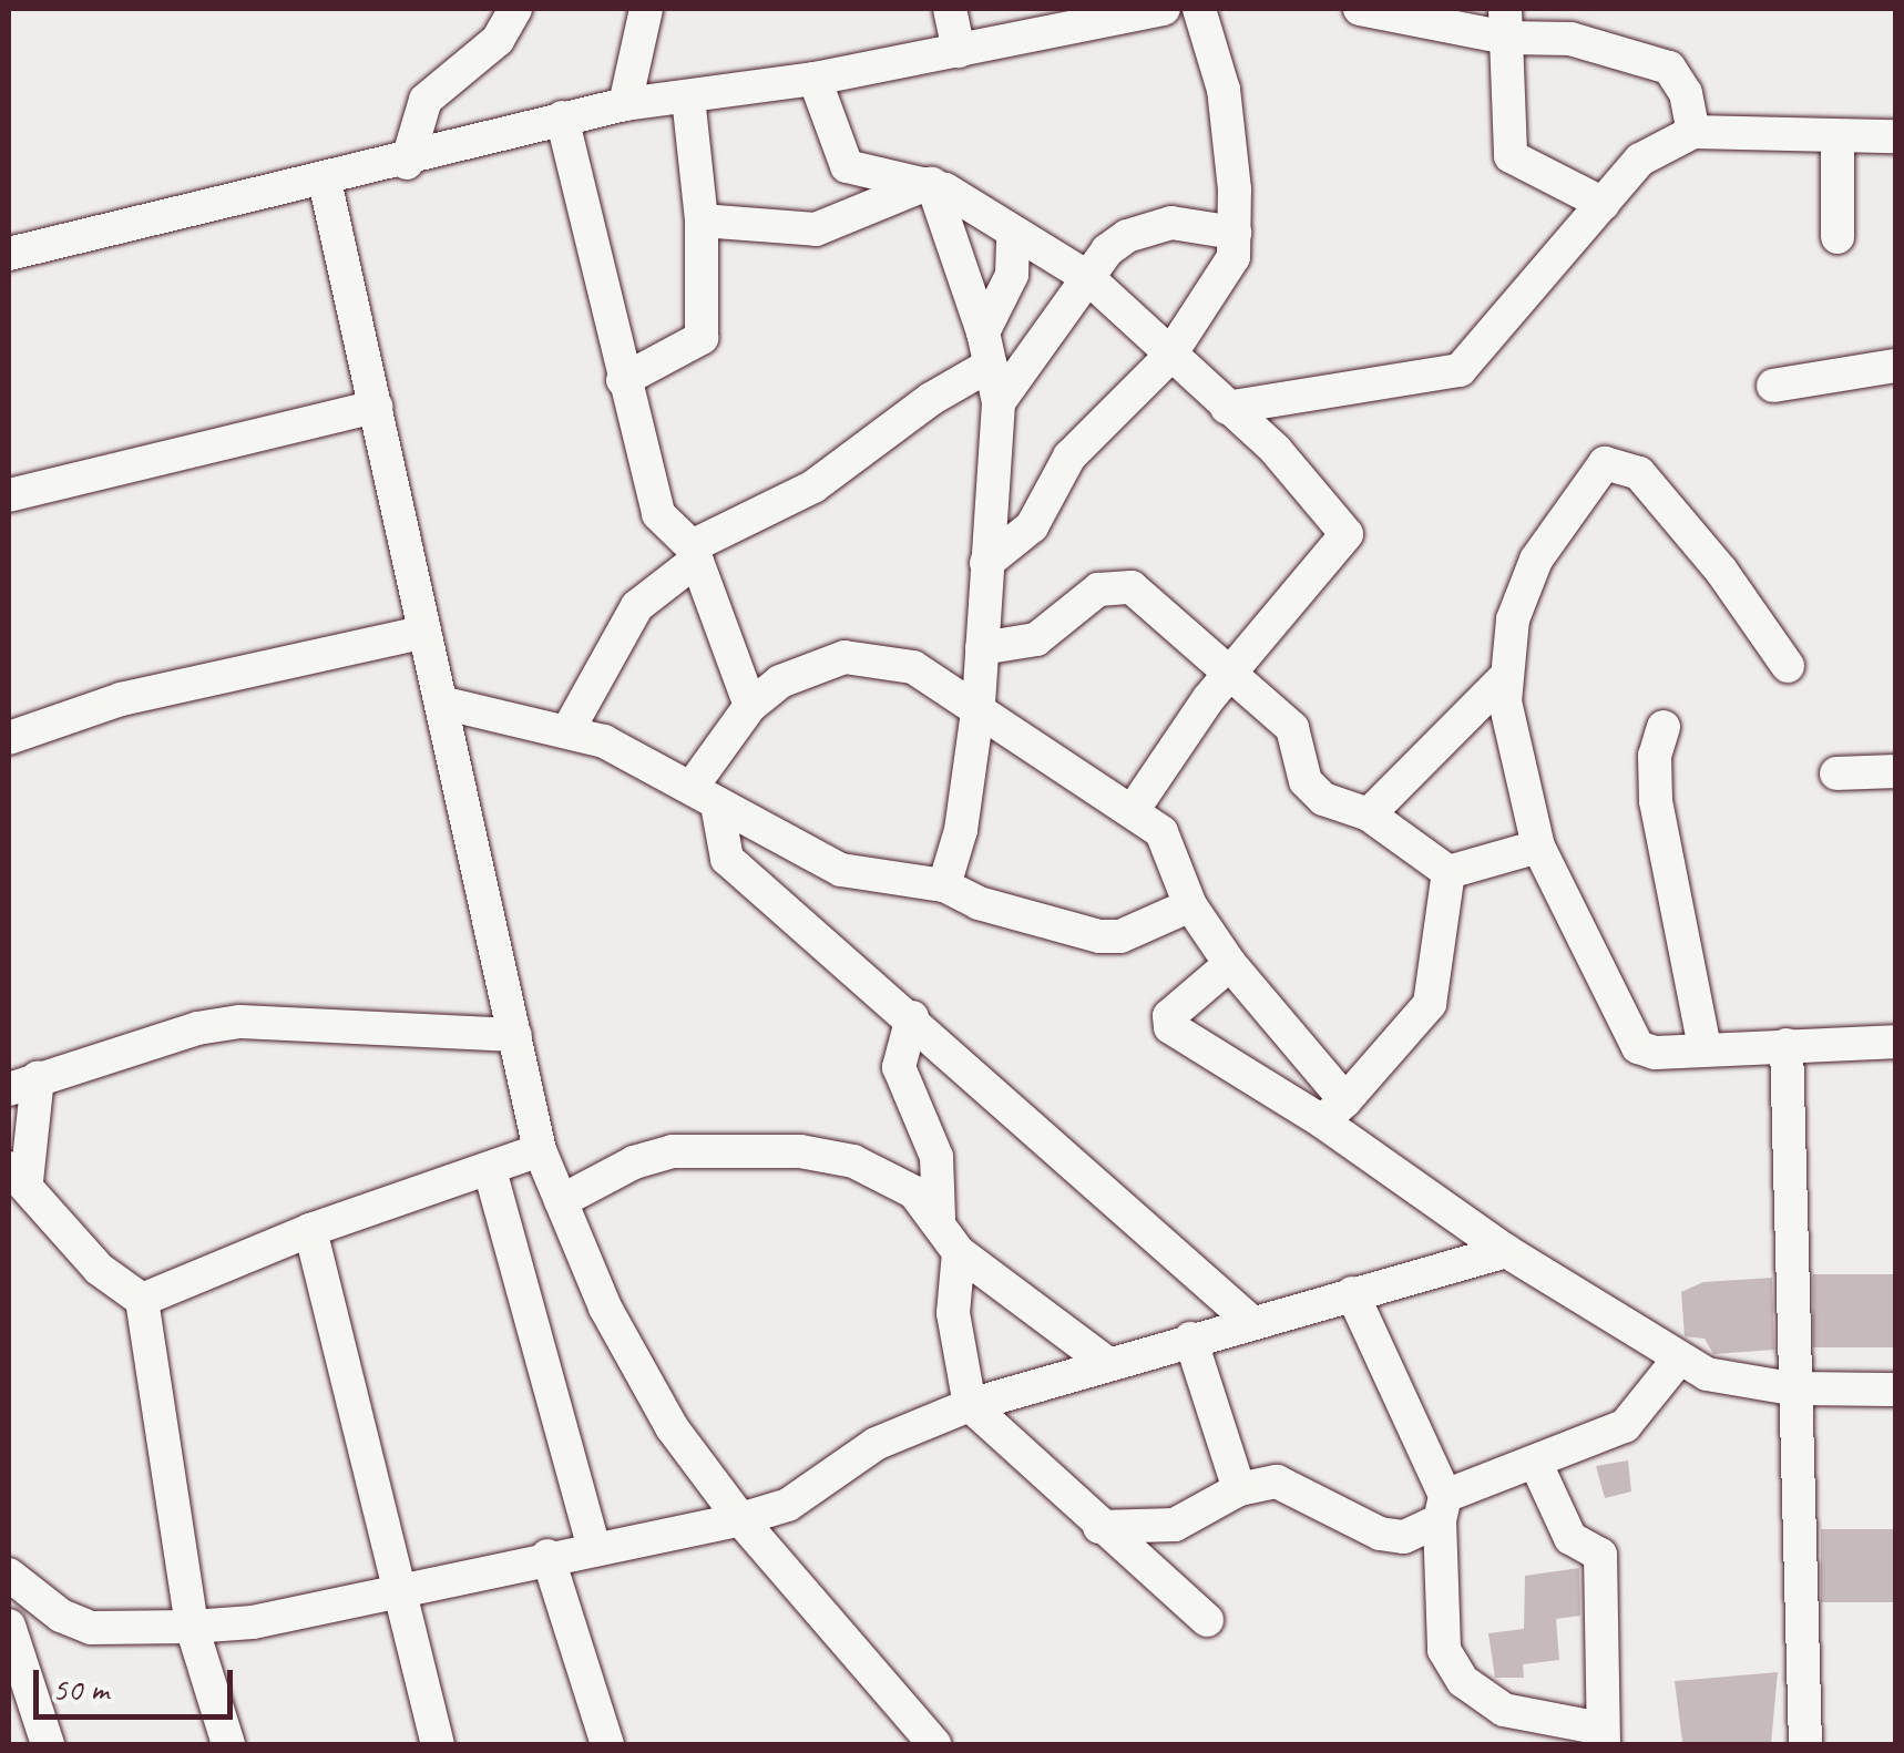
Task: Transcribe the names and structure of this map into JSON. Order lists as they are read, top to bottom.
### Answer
{
  "scale_bar": "50 m"
}
